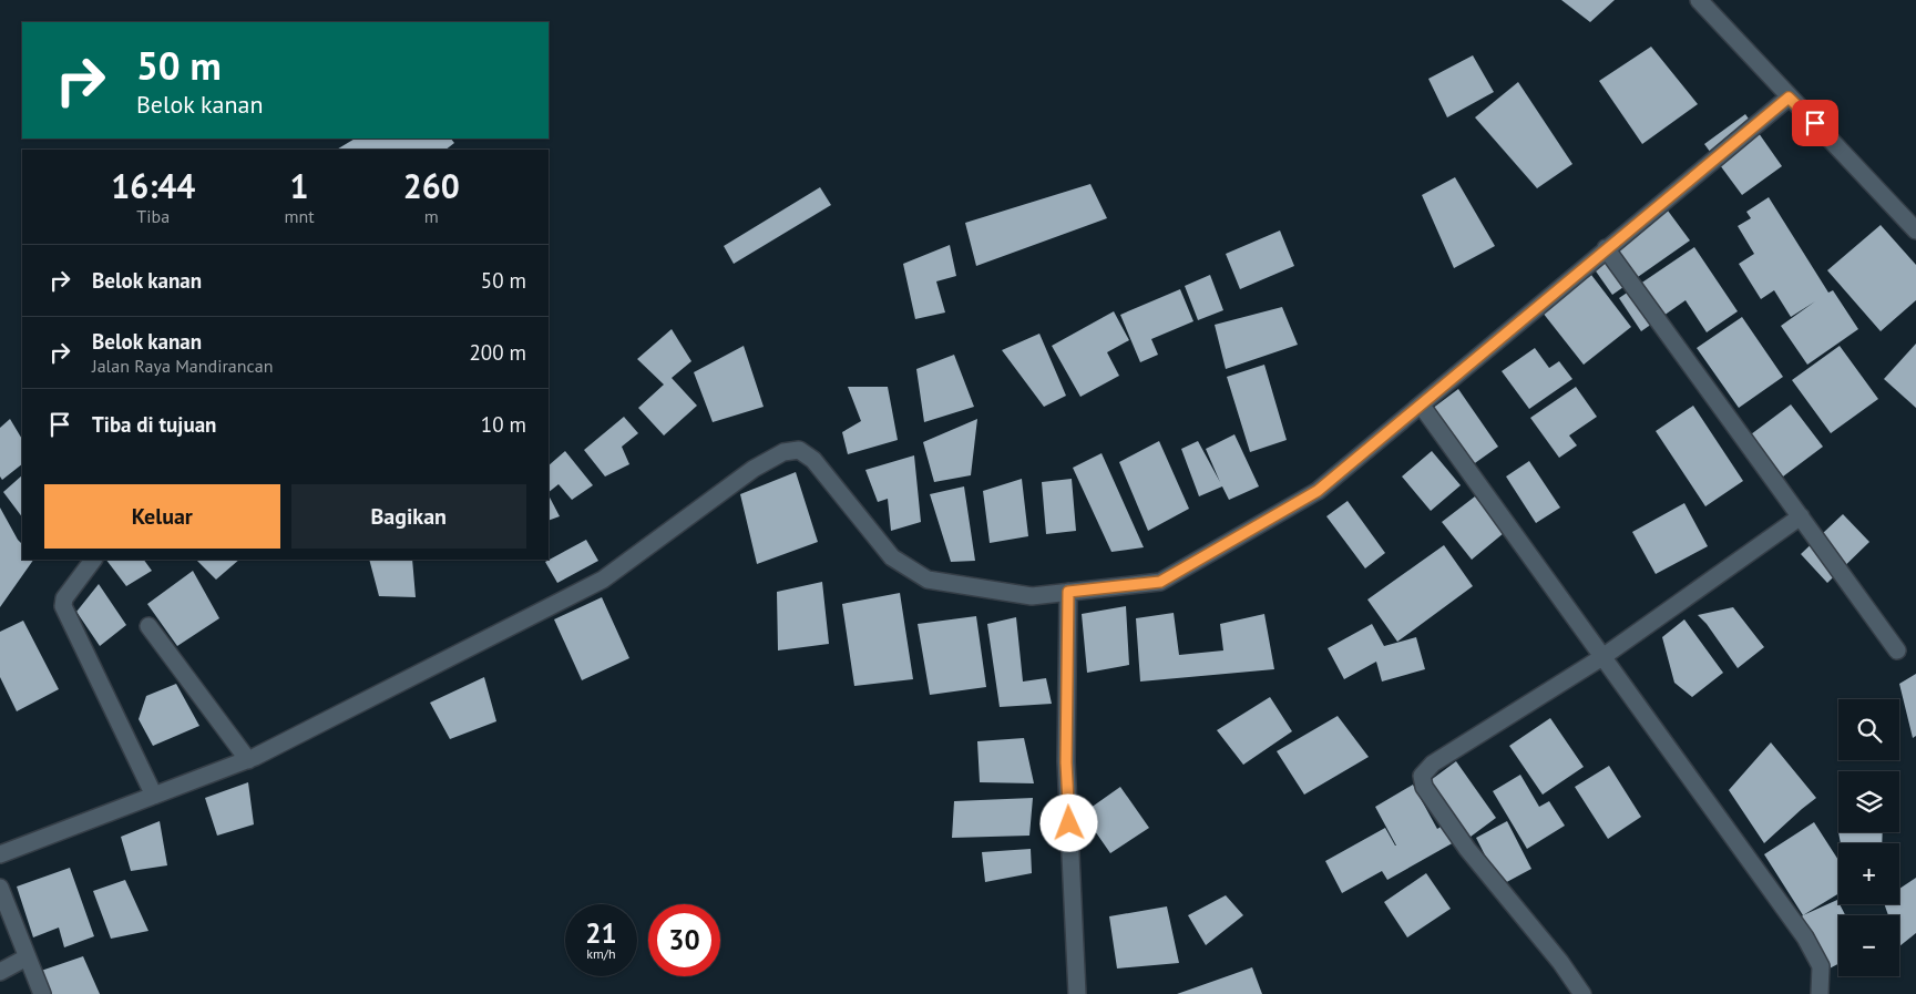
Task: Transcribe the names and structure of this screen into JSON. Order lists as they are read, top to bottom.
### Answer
{
  "page": {
    "turn": ["50 m", "Belok kanan"],
    "eta": [
      "16:44",
      "Tiba",
      "1",
      "mnt",
      "260",
      "m"
    ],
    "list": [
      {
        "name": "Belok kanan",
        "value": "50 m"
      },
      {
        "name": "Belok kanan",
        "note": "Jalan Raya Mandirancan",
        "value": "200 m"
      },
      {
        "name": "Tiba di tujuan",
        "value": "10 m"
      }
    ],
    "buttons": ["Keluar", "Bagikan"],
    "map_buttons": ["+", "−"],
    "speed": "21 km/h",
    "limit": "30"
  }
}
